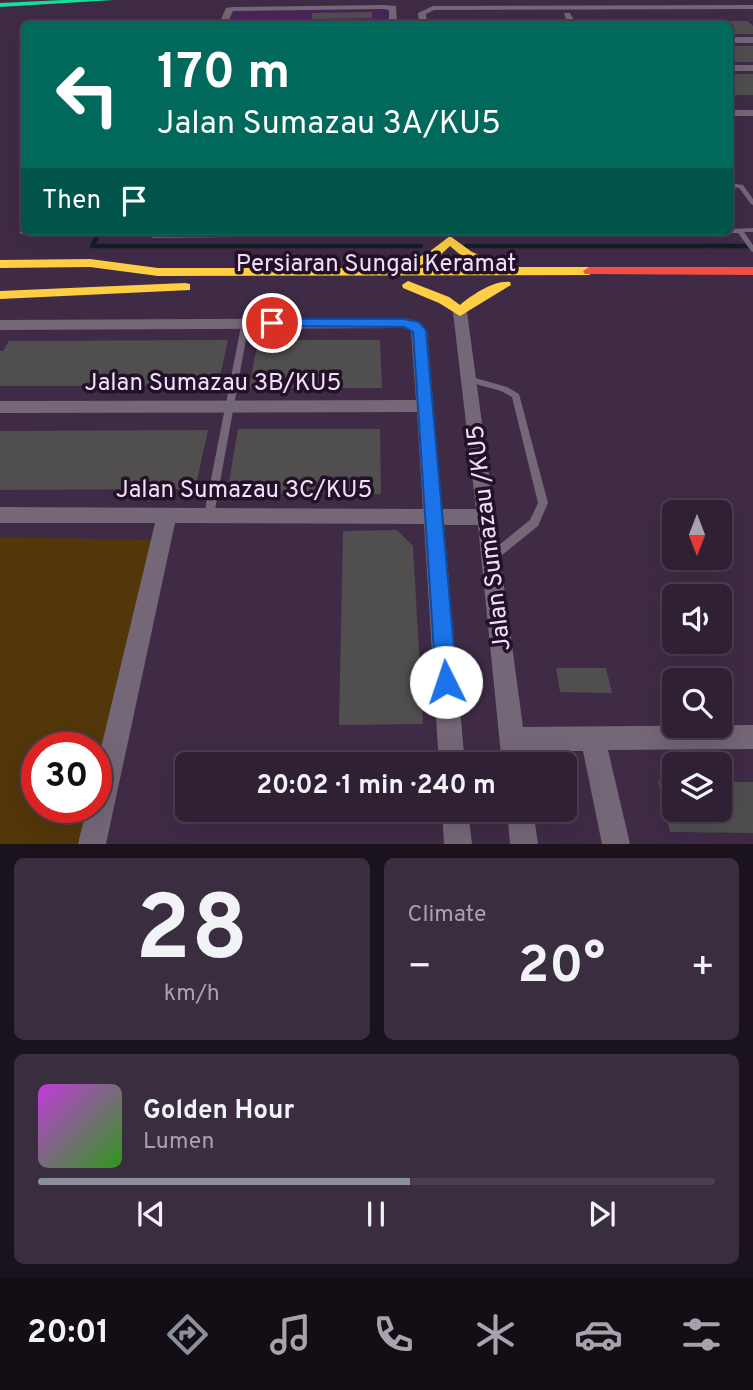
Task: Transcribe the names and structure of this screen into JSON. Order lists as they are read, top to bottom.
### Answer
{
  "streets": {
    "main road": ["Persiaran Sungai Keramat"],
    "street": ["Jalan Sumazau 3B/KU5", "Jalan Sumazau 3C/KU5", "Jalan Sumazau /KU5"]
  },
  "crossings": [
    ["Jalan Sumazau 3C/KU5", "Jalan Sumazau /KU5"]
  ],
  "north": "bottom",
  "page": {
    "turn": ["170 m", "Jalan Sumazau 3A/KU5"],
    "then": "Then",
    "limit": "30",
    "trip": "20:02 · 1 min · 240 m",
    "tile": [
      ["28", "km/h"],
      "Climate"
    ],
    "heat": ["−", "20°", "+"],
    "song": ["Golden Hour", "Lumen"],
    "tabs": "20:01"
  }
}
